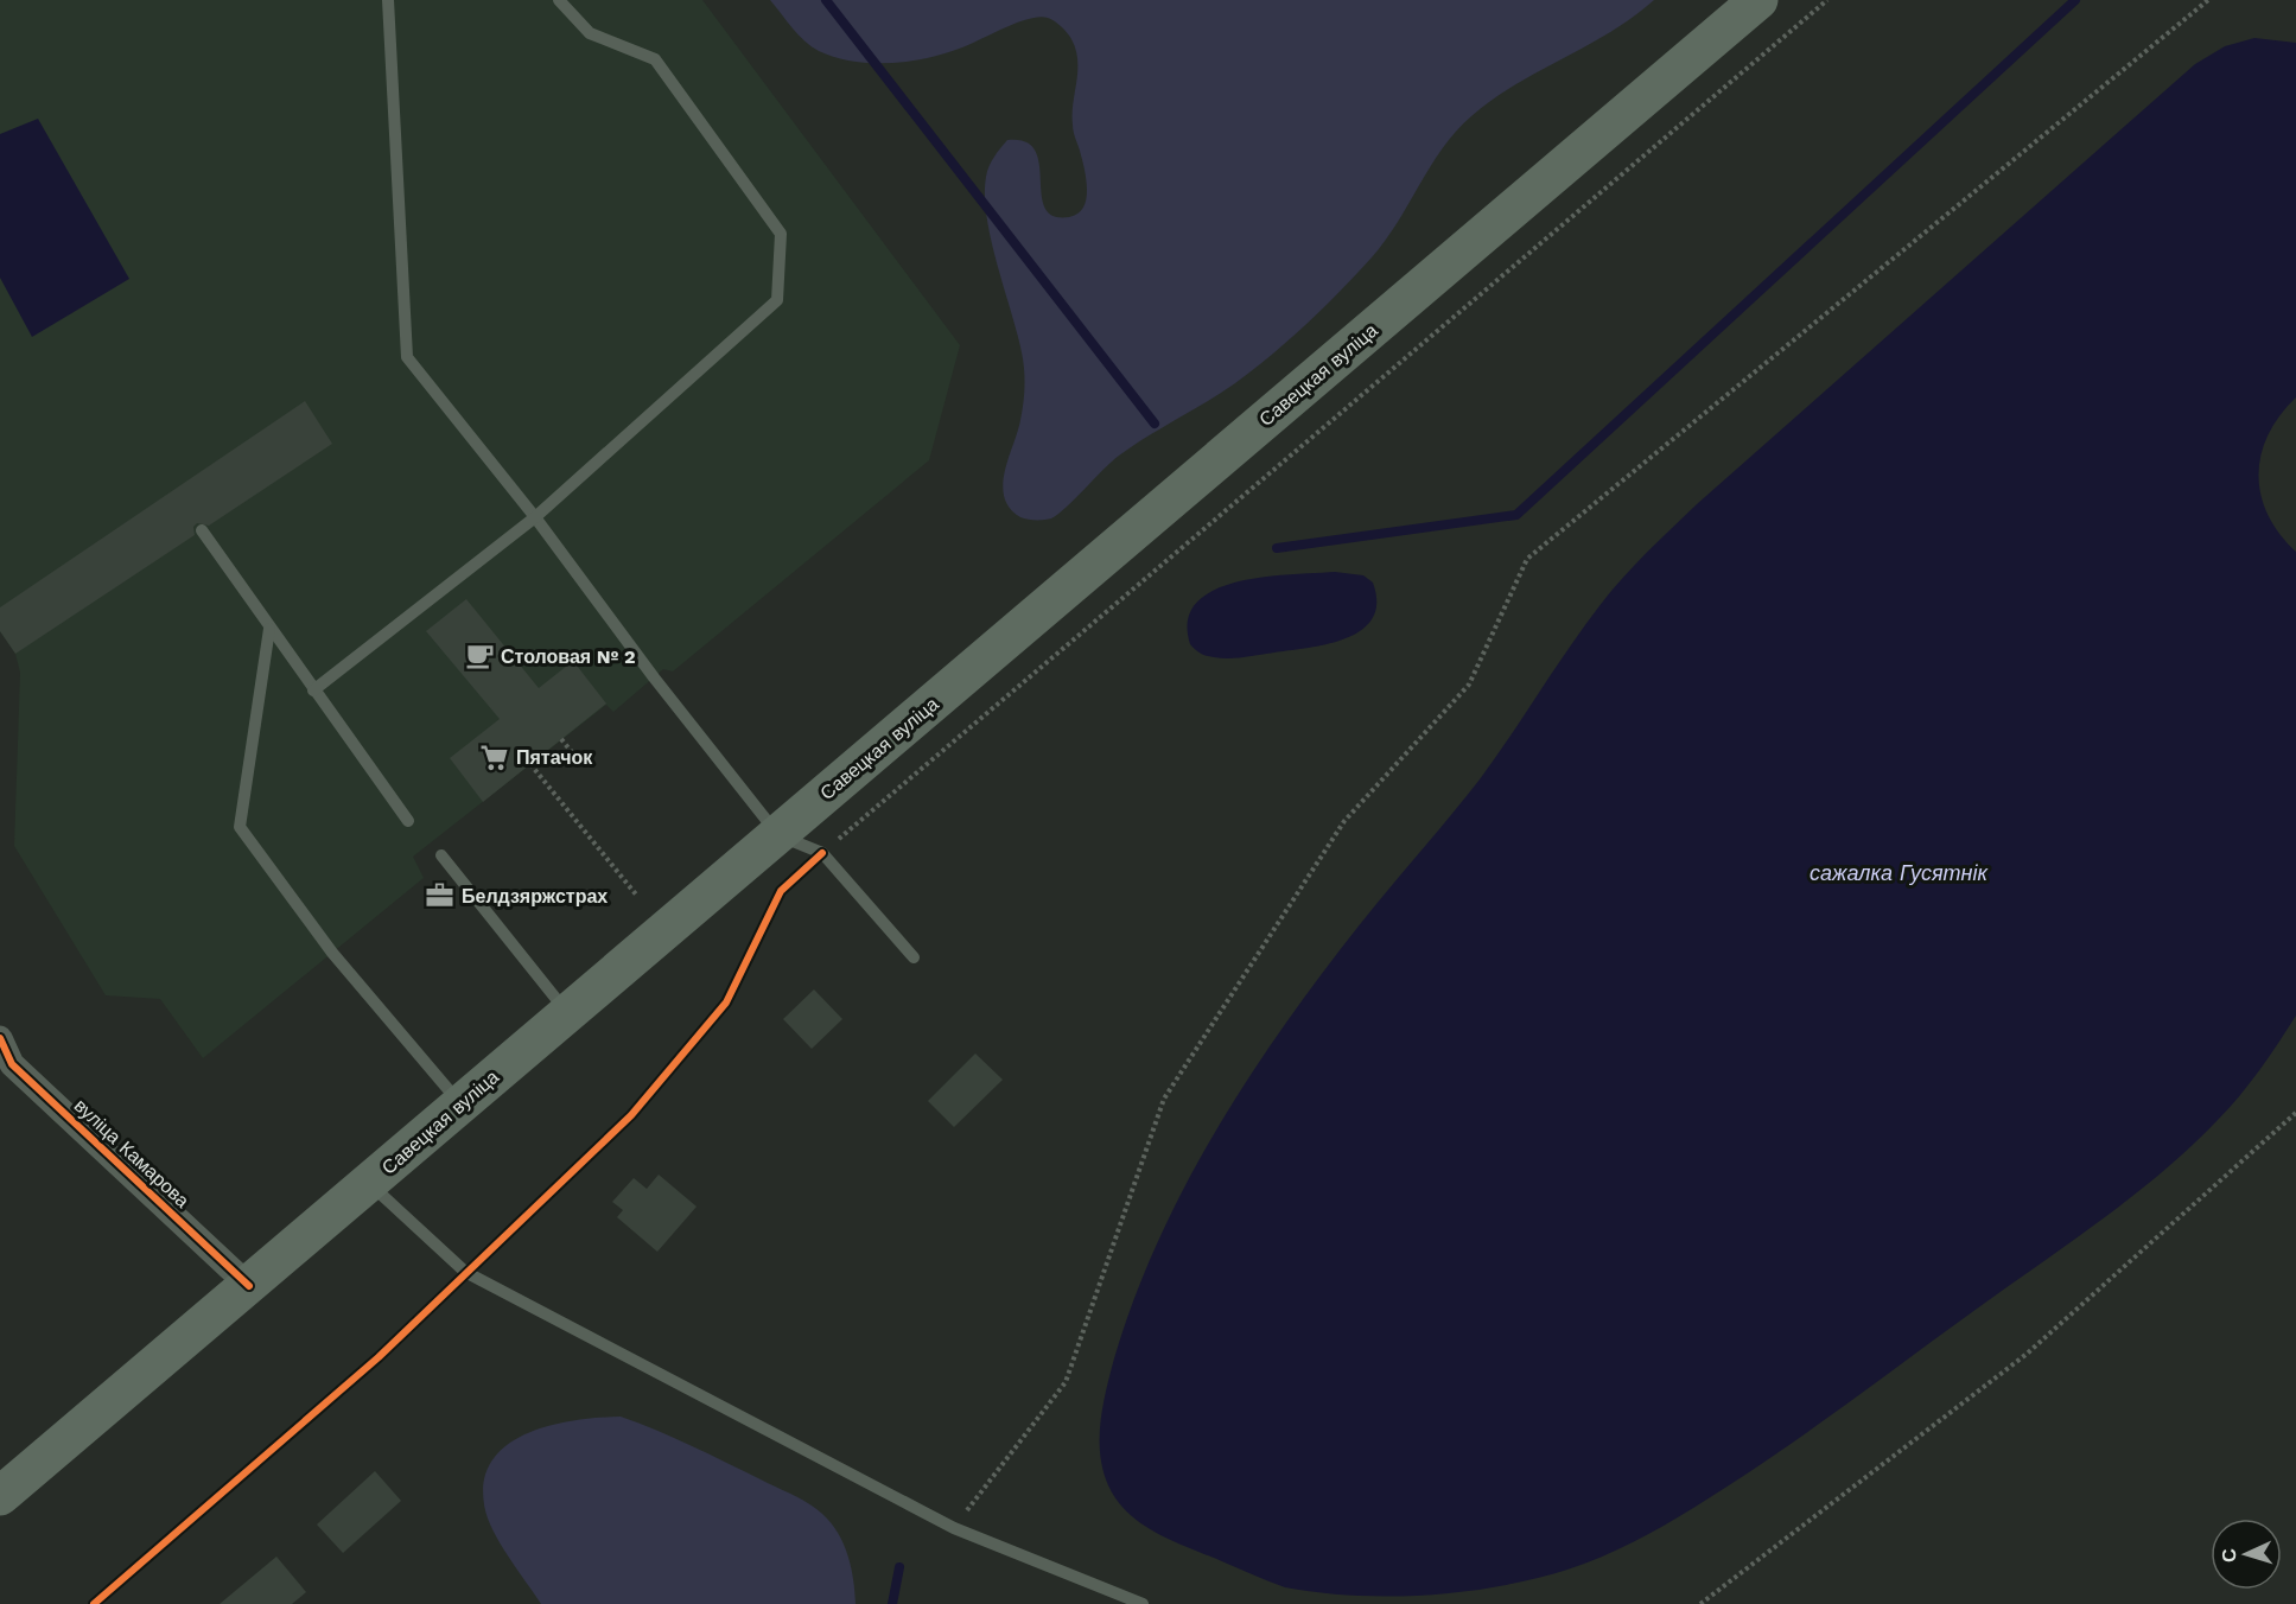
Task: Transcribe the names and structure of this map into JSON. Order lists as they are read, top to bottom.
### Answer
{
  "streets": {
    "main road": ["Савецкая вуліца"],
    "street": ["вуліца Камарова"]
  },
  "crossings": [
    ["Савецкая вуліца", "вуліца Камарова"]
  ],
  "water": ["сажалка Гусятнік"],
  "places": {
    "cafe": ["Столовая № 2"],
    "supermarket": ["Пятачок"],
    "office": ["Белдзяржстрах"]
  },
  "north": "left"
}
